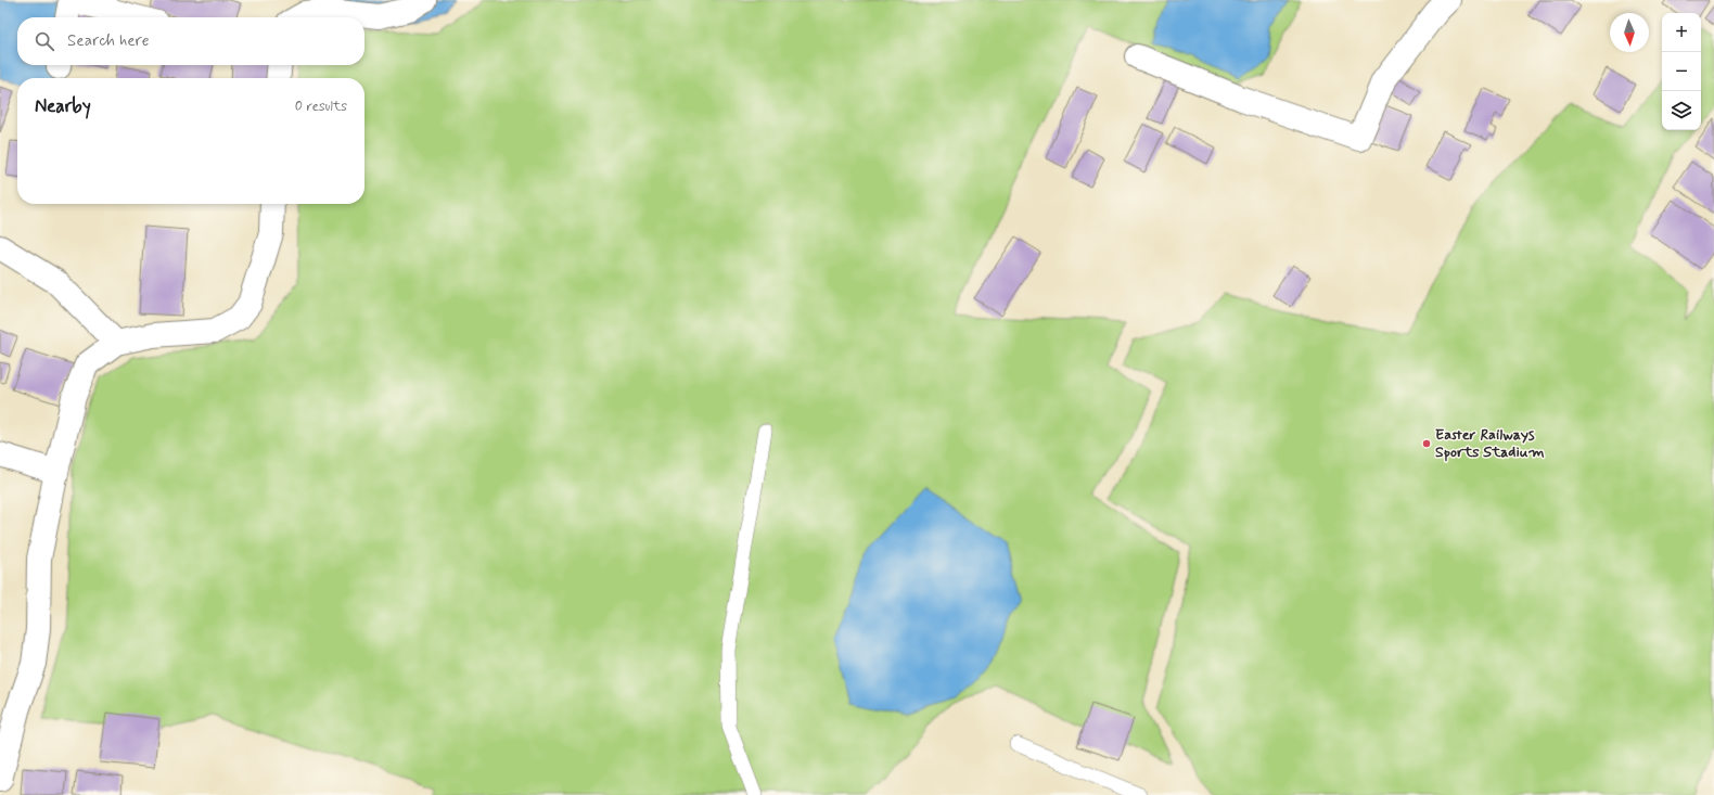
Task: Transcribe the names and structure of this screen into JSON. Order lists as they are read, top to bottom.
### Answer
{
  "places": ["Easter Railways Sports Stadium"],
  "north": "bottom",
  "page": {
    "map_buttons": ["+", "−"],
    "search": "Search here",
    "heading": ["Nearby", "0 results"]
  }
}
